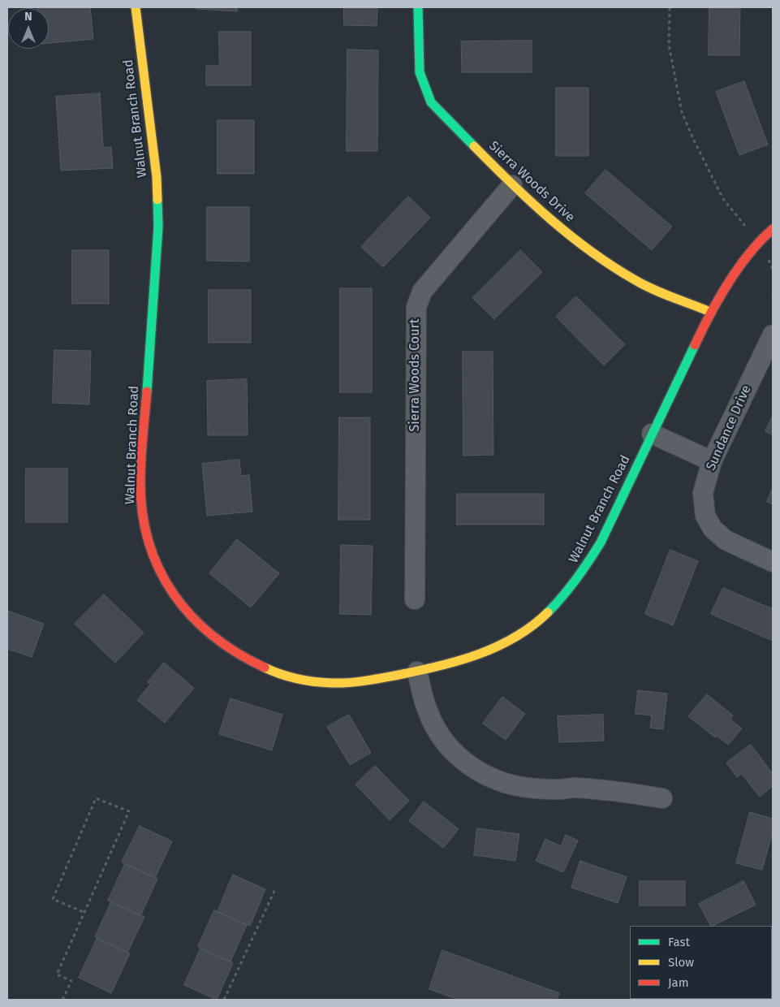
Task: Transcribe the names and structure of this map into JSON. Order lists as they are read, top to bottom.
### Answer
{
  "streets": {
    "street": [
      "Walnut Branch Road",
      "Sierra Woods Drive",
      "Sierra Woods Court",
      "Sundance Drive"
    ]
  },
  "crossings": [
    ["Walnut Branch Road", "Sierra Woods Drive"],
    ["Sierra Woods Drive", "Sierra Woods Court"]
  ],
  "legend": ["Fast", "Slow", "Jam"],
  "north": "top"
}
